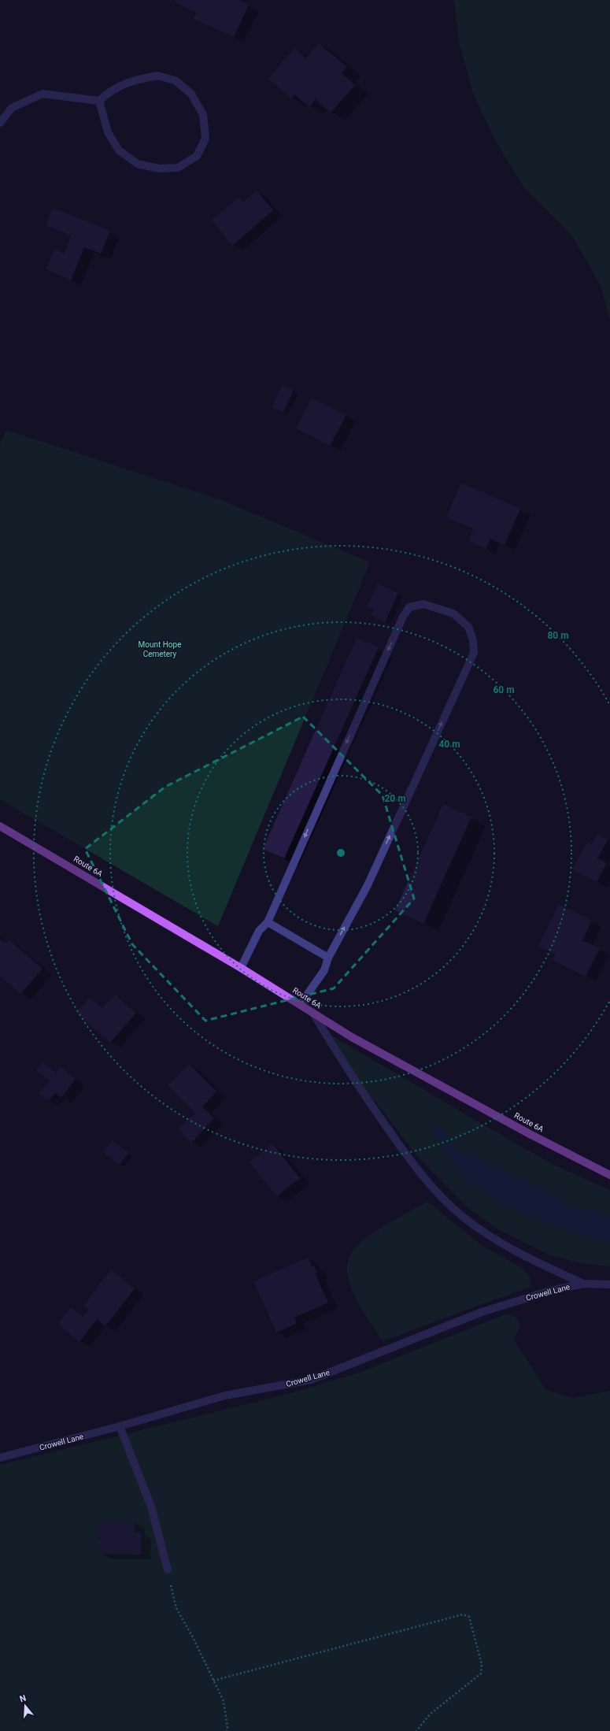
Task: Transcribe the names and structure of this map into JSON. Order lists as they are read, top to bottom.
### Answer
{
  "streets": {
    "main road": ["Route 6A"],
    "street": ["Crowell Lane"]
  },
  "parks": ["Mount Hope Cemetery"],
  "north": "top",
  "rings": [
    "80 m",
    "60 m",
    "40 m",
    "20 m"
  ]
}
